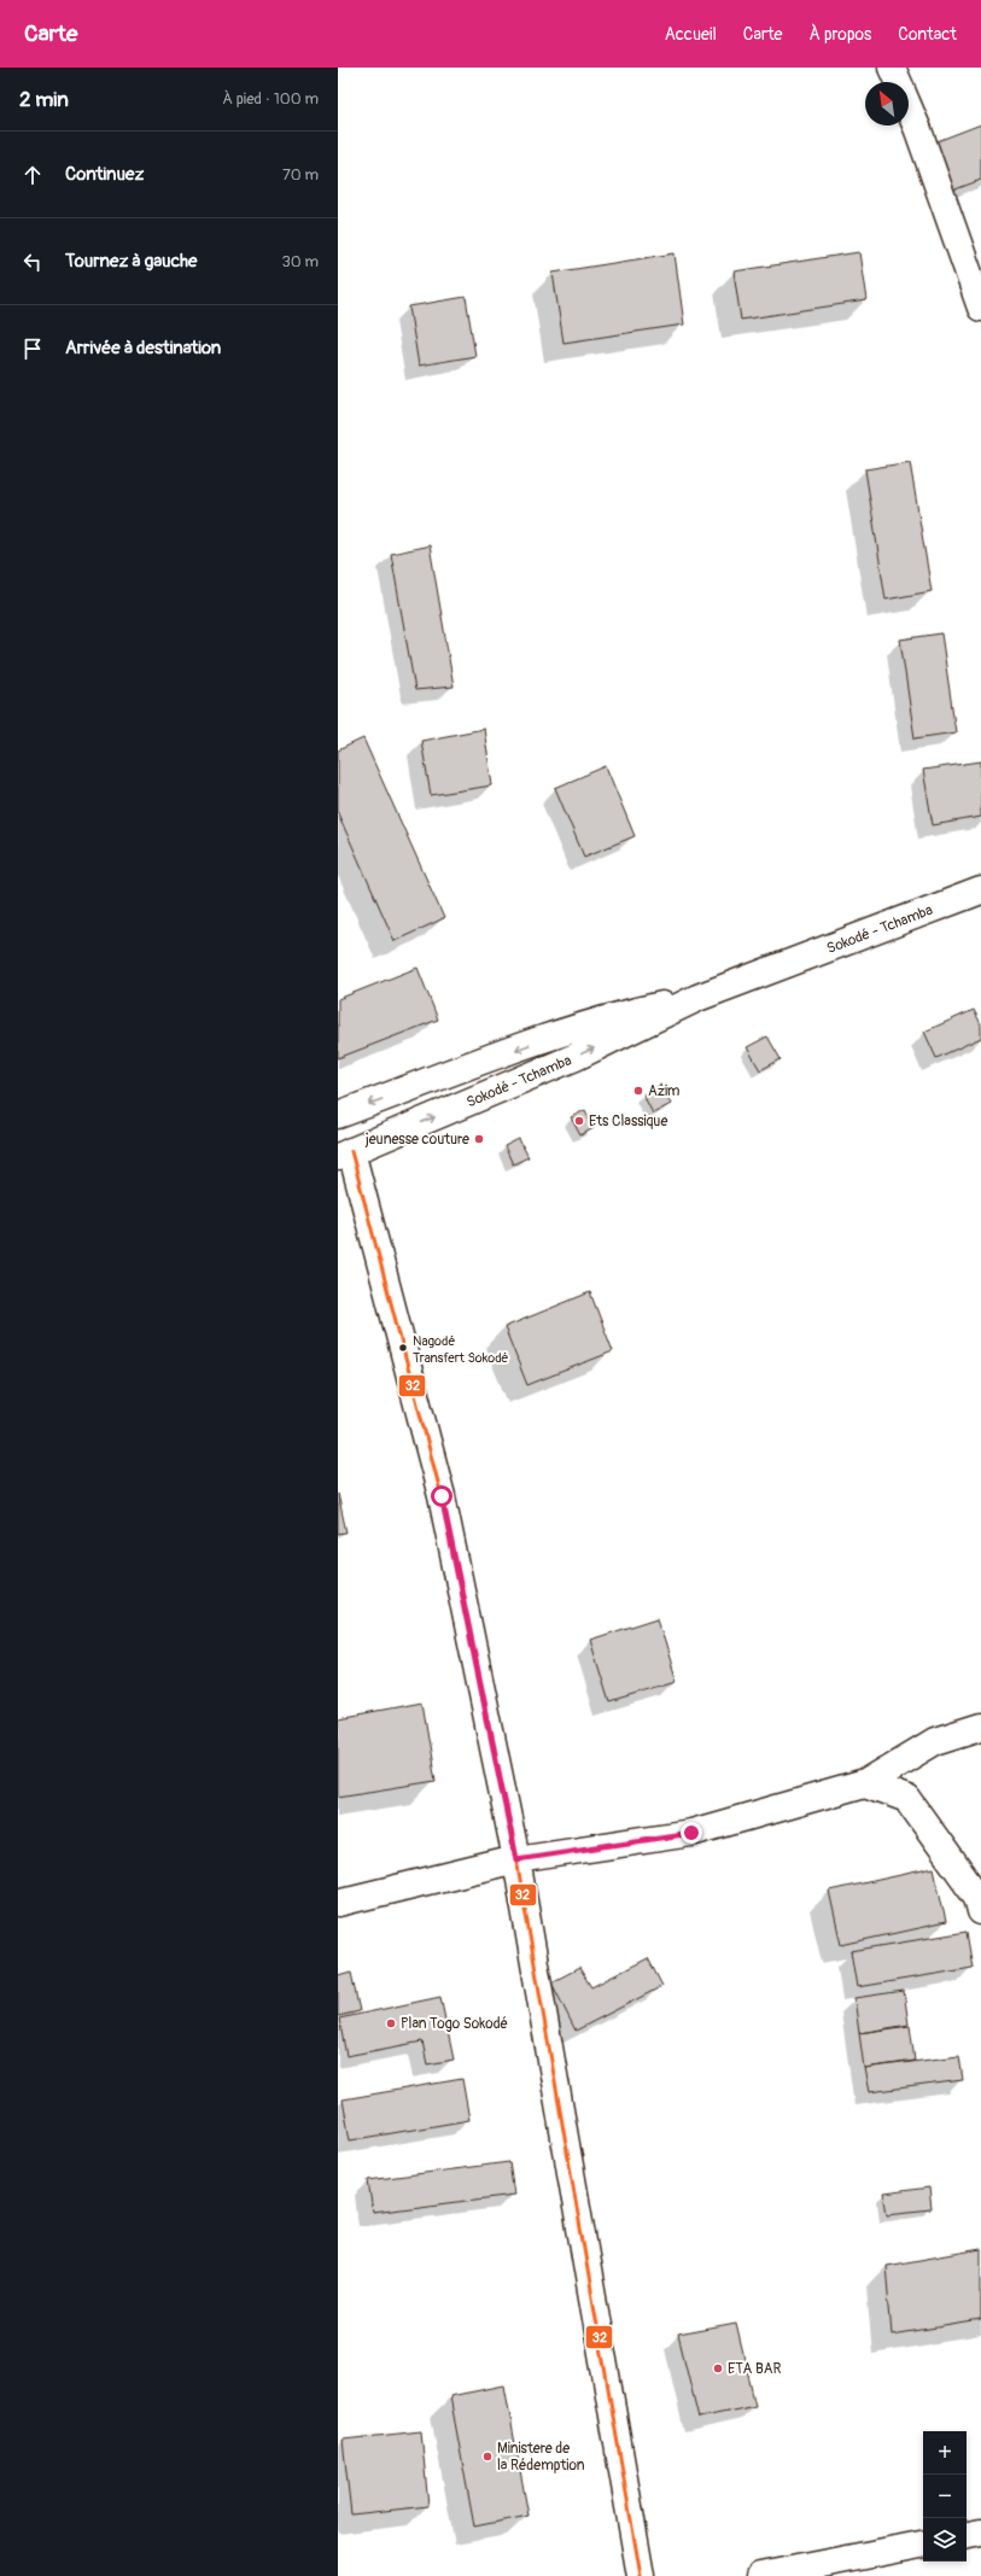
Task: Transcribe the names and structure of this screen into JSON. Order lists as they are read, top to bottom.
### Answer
{
  "streets": {
    "street": ["Sokodé - Tchamba"]
  },
  "places": [
    "Azim",
    "Ets Classique",
    "jeunesse couture",
    "Nagodé Transfert Sokodé",
    "Plan Togo Sokodé",
    "ETA BAR",
    "Ministere de la Rédemption"
  ],
  "lines": ["transit line 32"],
  "north": "top left",
  "page": {
    "header": "Carte",
    "nav": [
      "Accueil",
      "Carte",
      "À propos",
      "Contact"
    ],
    "heading": ["2 min", "À pied · 100 m"],
    "list": [
      ["Continuez", "70 m"],
      ["Tournez à gauche", "30 m"],
      "Arrivée à destination"
    ],
    "map_buttons": ["+", "−"]
  }
}
